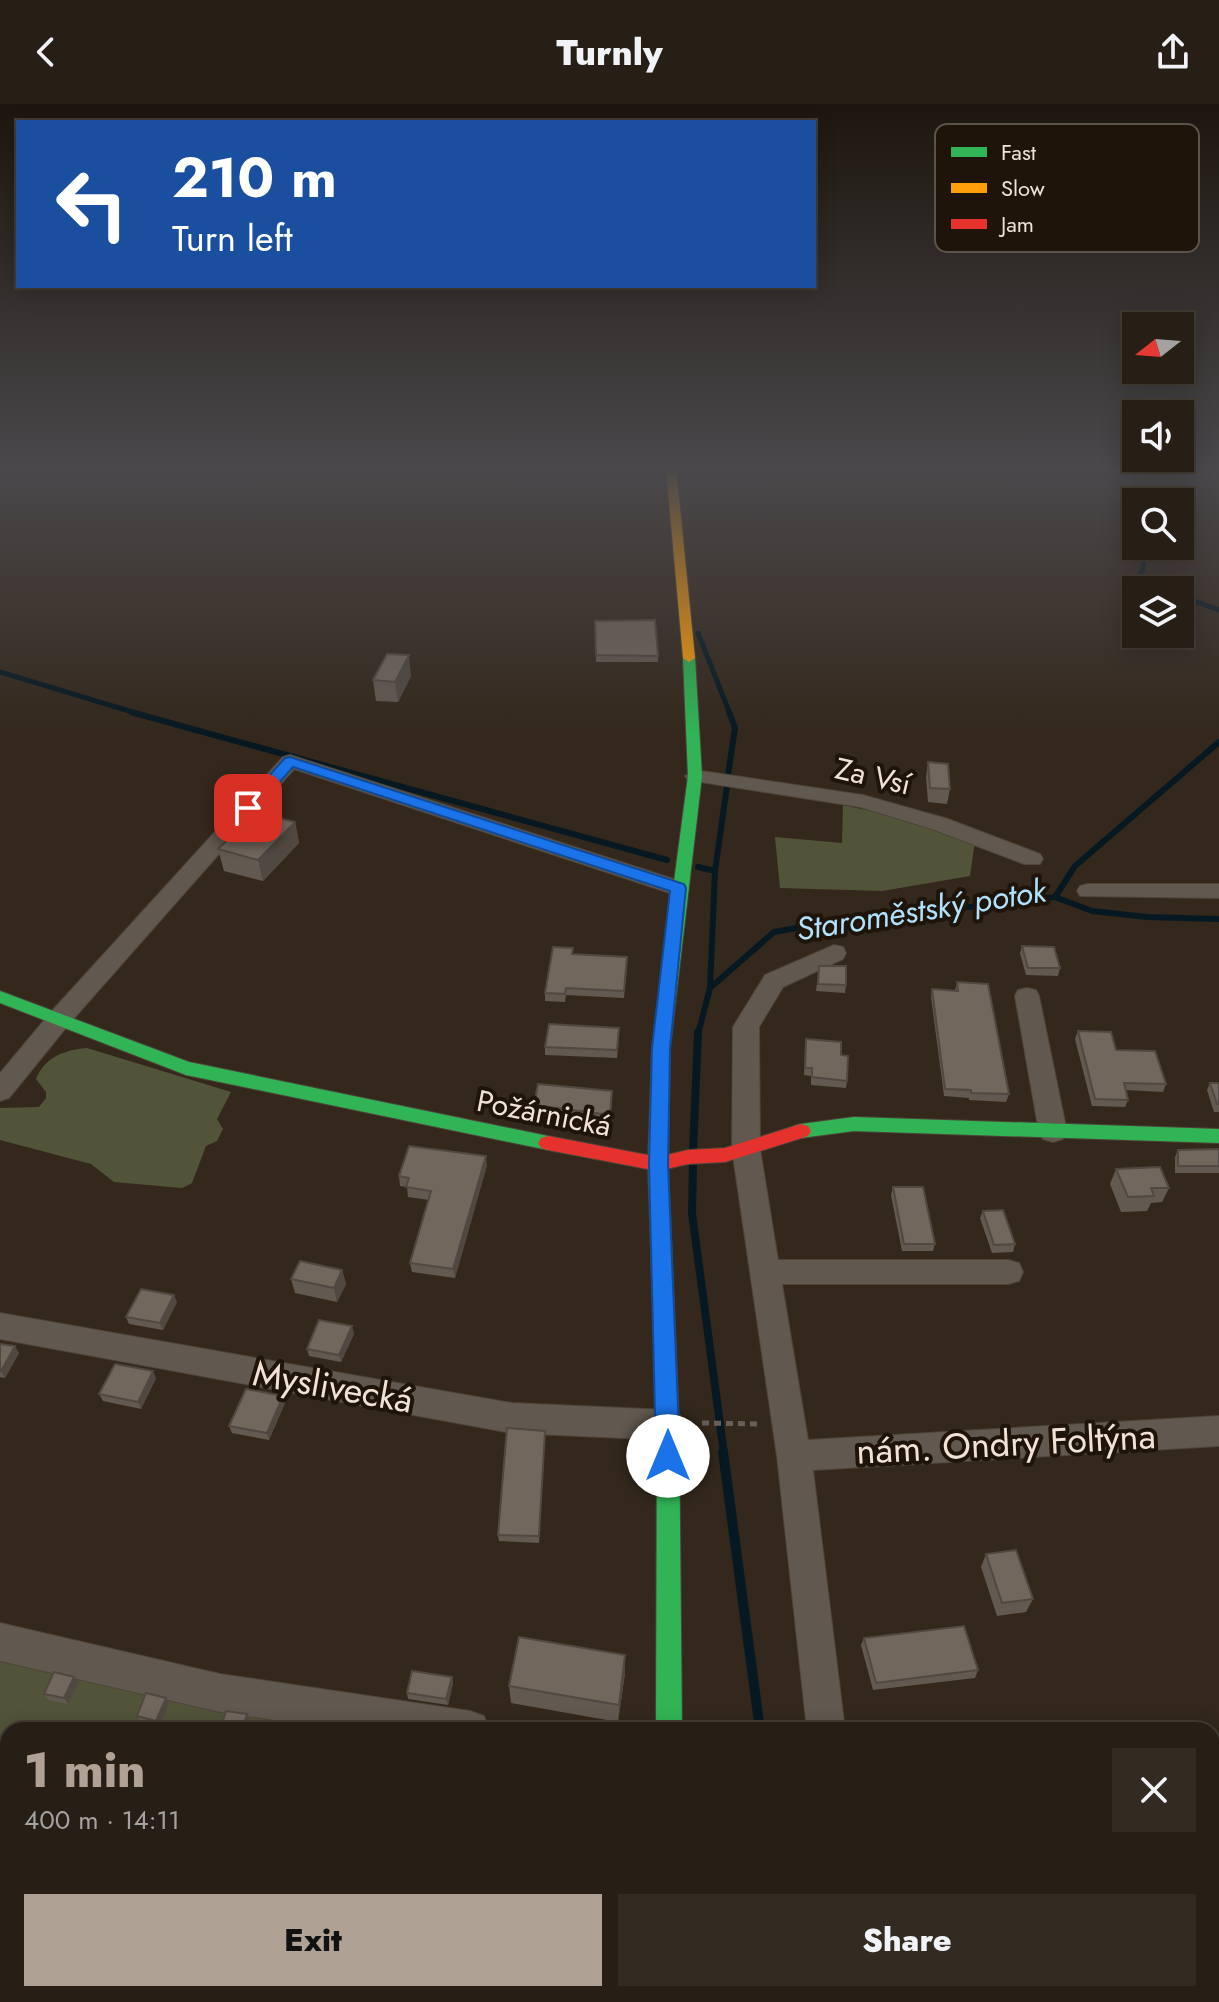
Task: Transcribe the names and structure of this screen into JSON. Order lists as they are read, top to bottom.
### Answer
{
  "streets": {
    "street": [
      "Za Vsí",
      "Požárnická",
      "Myslivecká",
      "nám. Ondry Foltýna"
    ]
  },
  "water": ["Staroměstský potok"],
  "legend": ["Fast", "Slow", "Jam"],
  "north": "left",
  "page": {
    "header": "Turnly",
    "turn": ["210 m", "Turn left"],
    "heading": ["1 min", "400 m · 14:11"],
    "buttons": ["Exit", "Share"]
  }
}
